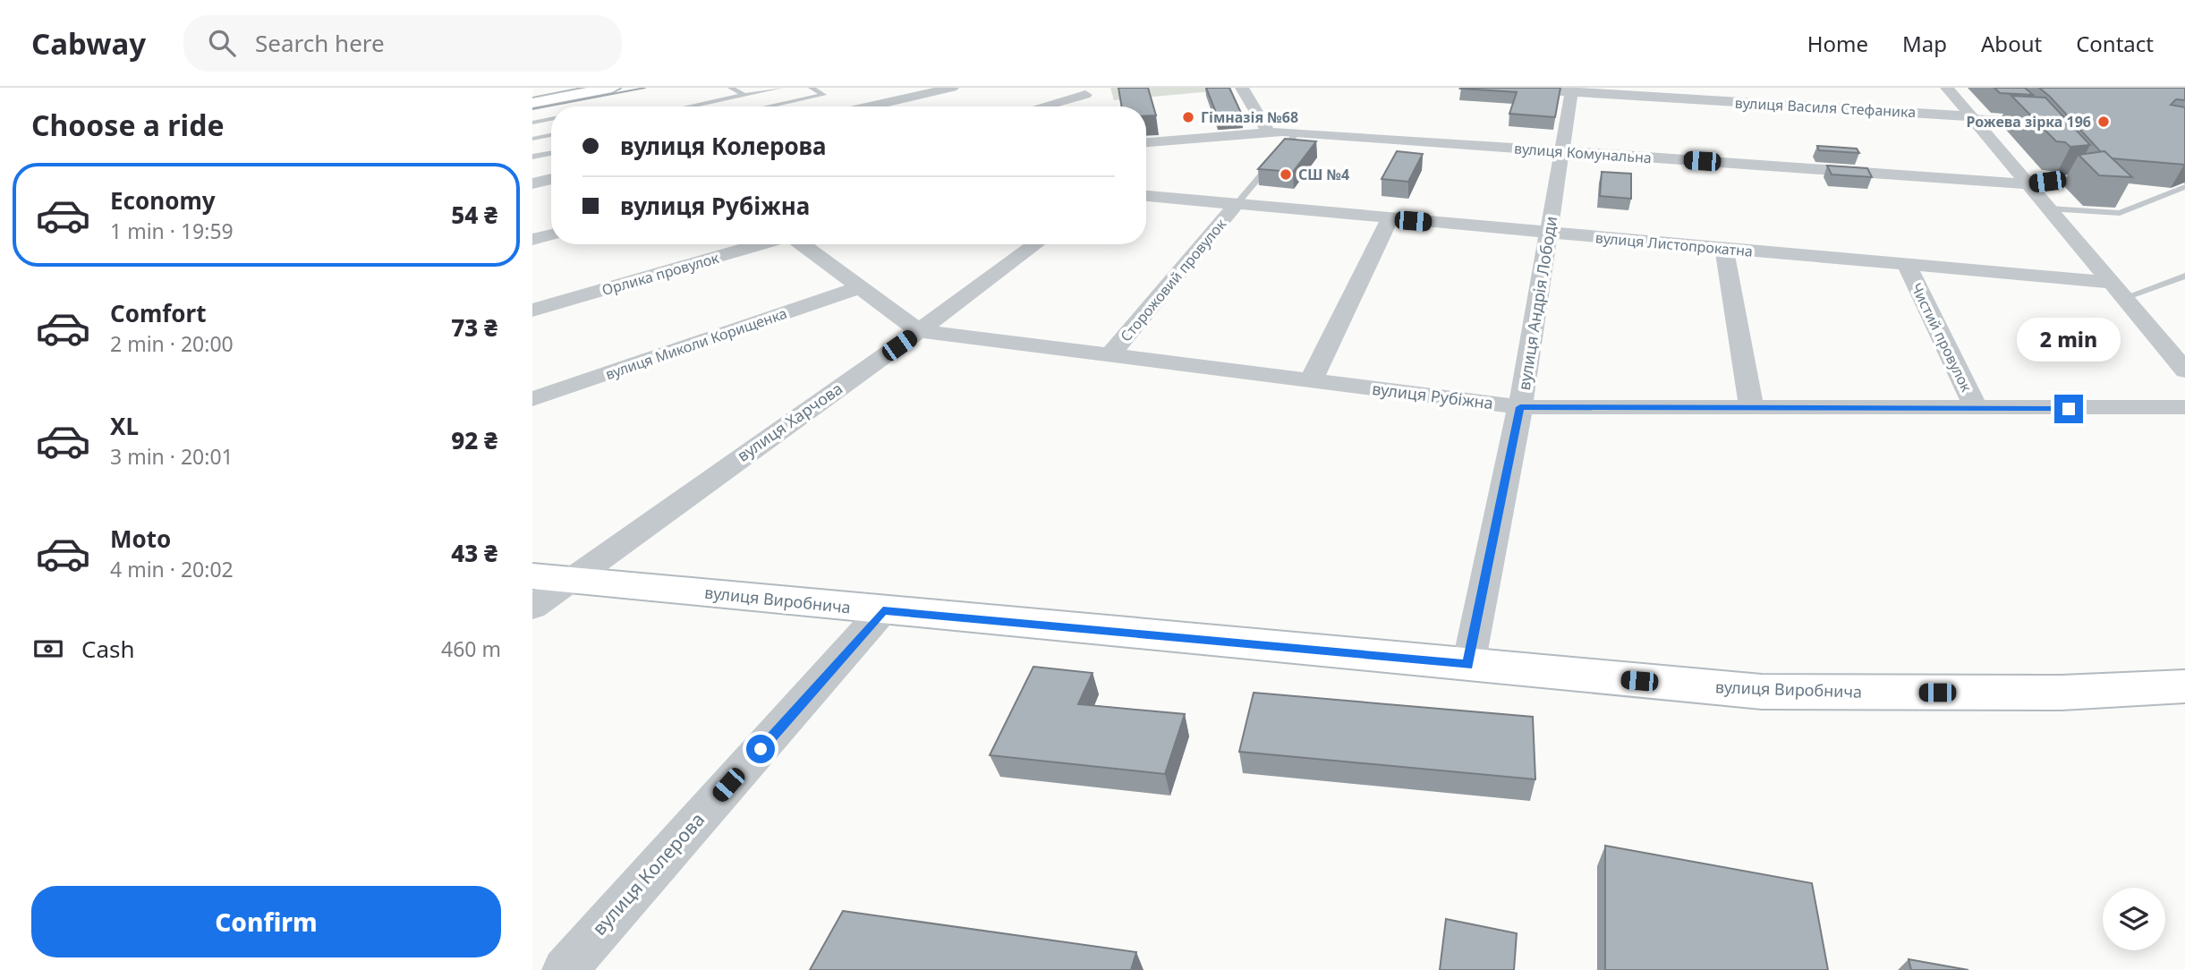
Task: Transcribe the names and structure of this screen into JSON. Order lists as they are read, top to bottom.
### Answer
{
  "streets": {
    "street": [
      "вулиця Василя Стефаника",
      "вулиця Комунальна",
      "вулиця Листопрокатна",
      "Орлика провулок",
      "Сторожовий провулок",
      "вулиця Андрія Лободи",
      "Чистий провулок",
      "вулиця Миколи Корищенка",
      "вулиця Рубіжна",
      "вулиця Харчова",
      "вулиця Виробнича",
      "вулиця Колерова"
    ]
  },
  "crossings": [
    ["вулиця Василя Стефаника", "вулиця Андрія Лободи"],
    ["вулиця Комунальна", "вулиця Андрія Лободи"],
    ["вулиця Листопрокатна", "Сторожовий провулок"],
    ["вулиця Листопрокатна", "вулиця Андрія Лободи"],
    ["вулиця Листопрокатна", "Чистий провулок"],
    ["Сторожовий провулок", "вулиця Рубіжна"],
    ["вулиця Андрія Лободи", "вулиця Рубіжна"],
    ["вулиця Андрія Лободи", "вулиця Виробнича"],
    ["Чистий провулок", "вулиця Рубіжна"],
    ["вулиця Миколи Корищенка", "вулиця Рубіжна"],
    ["вулиця Рубіжна", "вулиця Харчова"],
    ["вулиця Харчова", "вулиця Виробнича"],
    ["вулиця Виробнича", "вулиця Колерова"]
  ],
  "places": ["Гімназія №68", "Рожева зірка 196", "СШ №4"],
  "page": {
    "header": "Cabway",
    "search": "Search here",
    "nav": [
      "Home",
      "Map",
      "About",
      "Contact"
    ],
    "heading": "Choose a ride",
    "banner": ["вулиця Колерова", "вулиця Рубіжна"],
    "list": [
      {
        "name": "Economy",
        "note": "1 min · 19:59",
        "value": "54 ₴"
      },
      {
        "name": "Comfort",
        "note": "2 min · 20:00",
        "value": "73 ₴"
      },
      {
        "name": "XL",
        "note": "3 min · 20:01",
        "value": "92 ₴"
      },
      {
        "name": "Moto",
        "note": "4 min · 20:02",
        "value": "43 ₴"
      }
    ],
    "bubble": "2 min",
    "pay": ["Cash", "460 m"],
    "buttons": "Confirm"
  }
}
